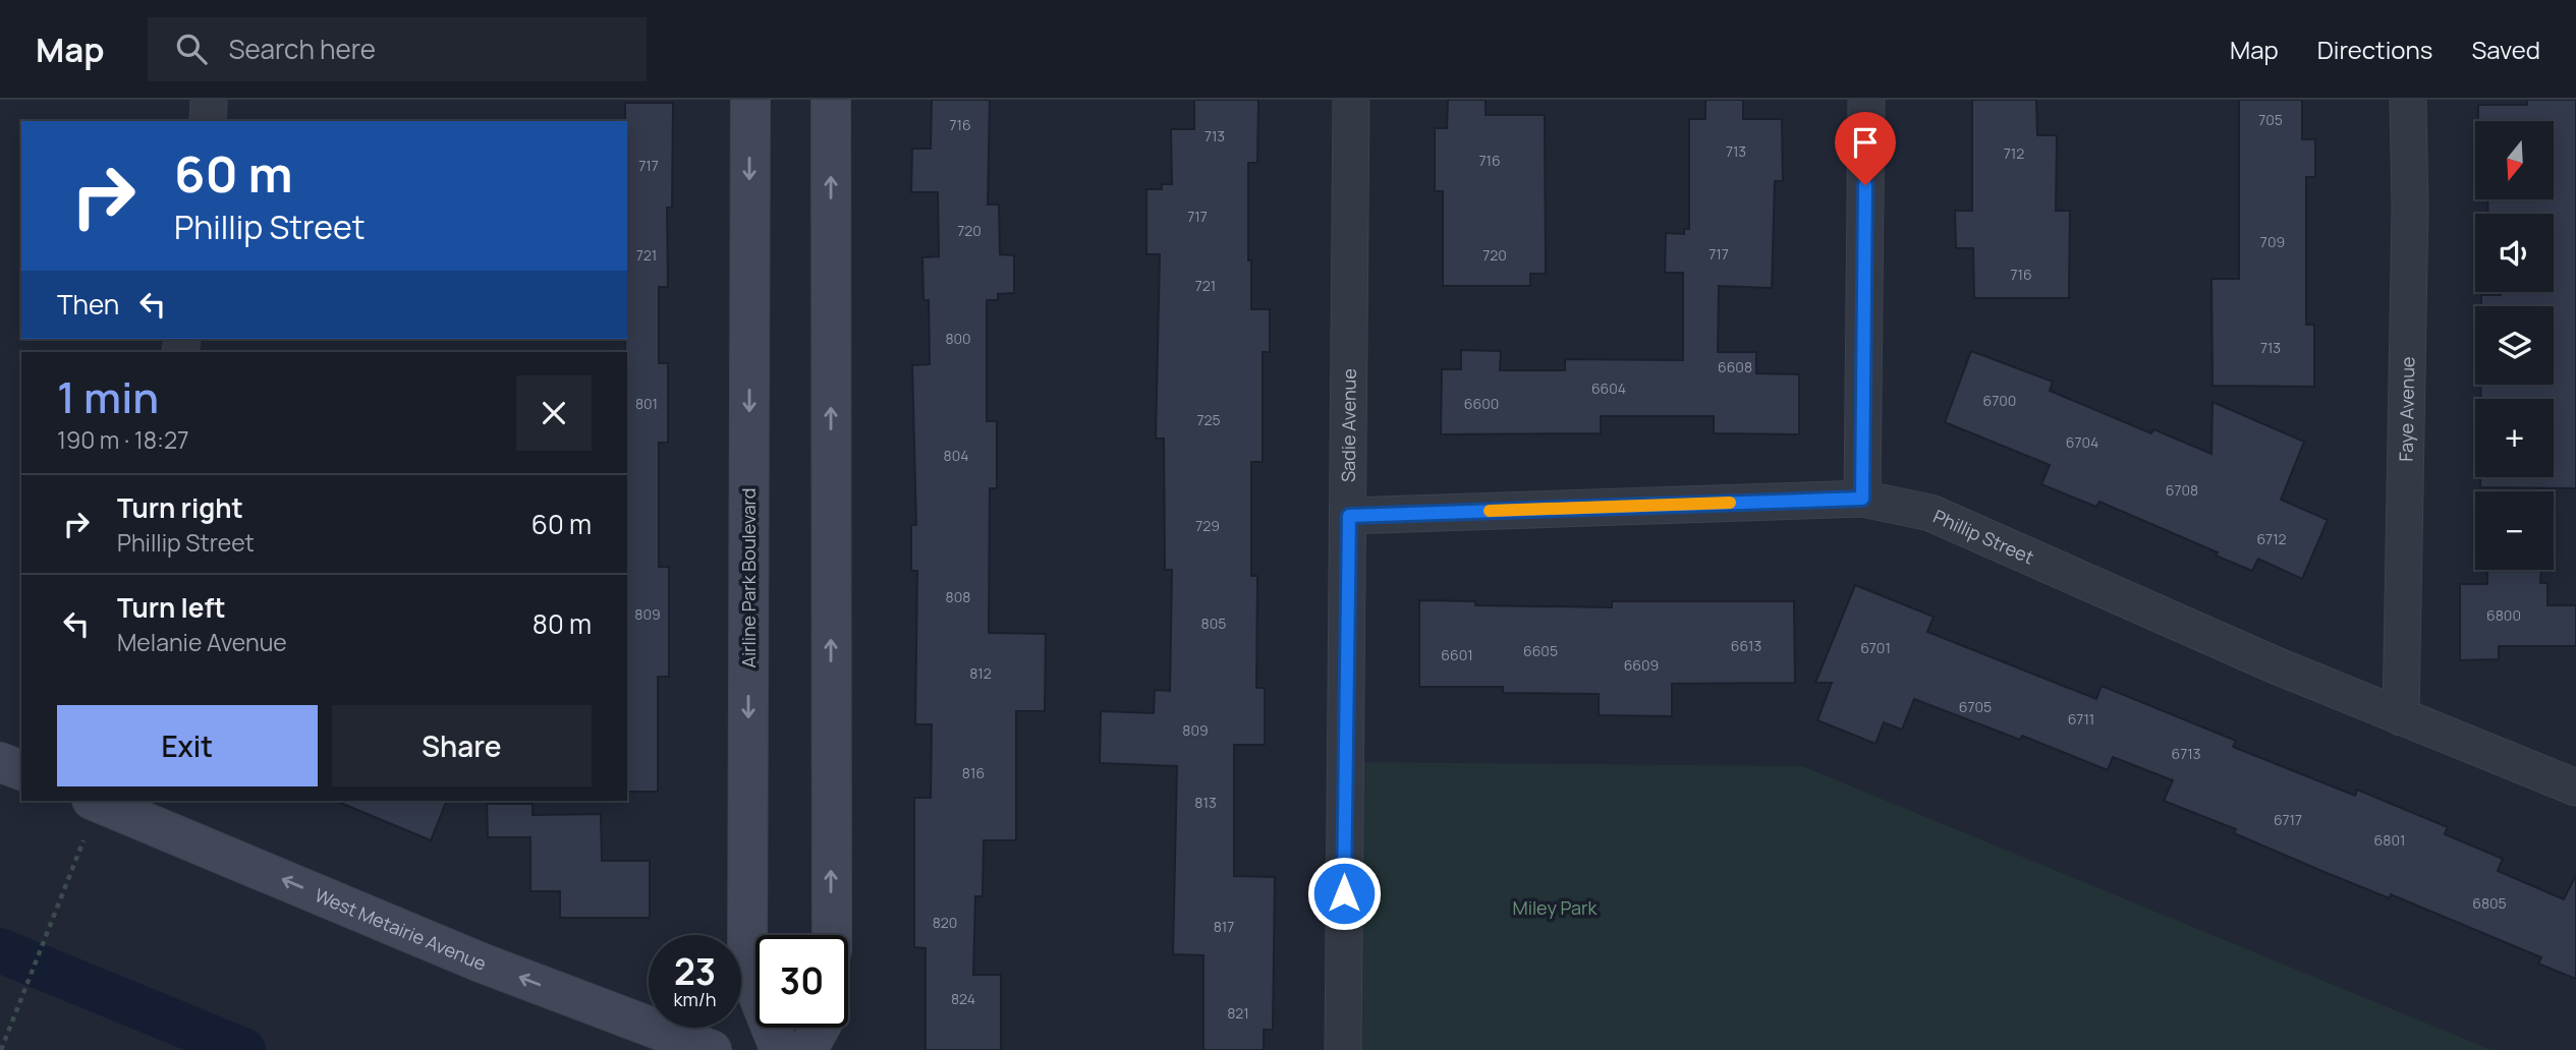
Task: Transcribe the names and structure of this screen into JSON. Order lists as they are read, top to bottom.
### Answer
{
  "streets": {
    "street": [
      "Faye Avenue",
      "Sadie Avenue",
      "Phillip Street",
      "Airline Park Boulevard",
      "West Metairie Avenue"
    ]
  },
  "crossings": [
    ["Faye Avenue", "Phillip Street"],
    ["Sadie Avenue", "Phillip Street"]
  ],
  "one_way": ["West Metairie Avenue"],
  "parks": ["Miley Park"],
  "house_numbers": [
    "705",
    "716",
    "713",
    "713",
    "712",
    "716",
    "717",
    "717",
    "720",
    "709",
    "717",
    "721",
    "720",
    "716",
    "721",
    "800",
    "713",
    "6608",
    "6604",
    "6700",
    "801",
    "6600",
    "725",
    "6704",
    "804",
    "6708",
    "729",
    "6712",
    "808",
    "809",
    "6800",
    "805",
    "6613",
    "6701",
    "6605",
    "6601",
    "6609",
    "812",
    "6705",
    "6711",
    "809",
    "6713",
    "816",
    "813",
    "6717",
    "6801",
    "6805",
    "820",
    "817",
    "824",
    "821"
  ],
  "north": "bottom",
  "page": {
    "header": "Map",
    "search": "Search here",
    "nav": ["Map", "Directions", "Saved"],
    "map_buttons": ["+", "−"],
    "turn": ["60 m", "Phillip Street"],
    "then": "Then",
    "heading": ["1 min", "190 m · 18:27"],
    "list": [
      {
        "name": "Turn right",
        "note": "Phillip Street",
        "value": "60 m"
      },
      {
        "name": "Turn left",
        "note": "Melanie Avenue",
        "value": "80 m"
      }
    ],
    "buttons": ["Exit", "Share"],
    "speed": "23 km/h",
    "limit": "30"
  }
}
